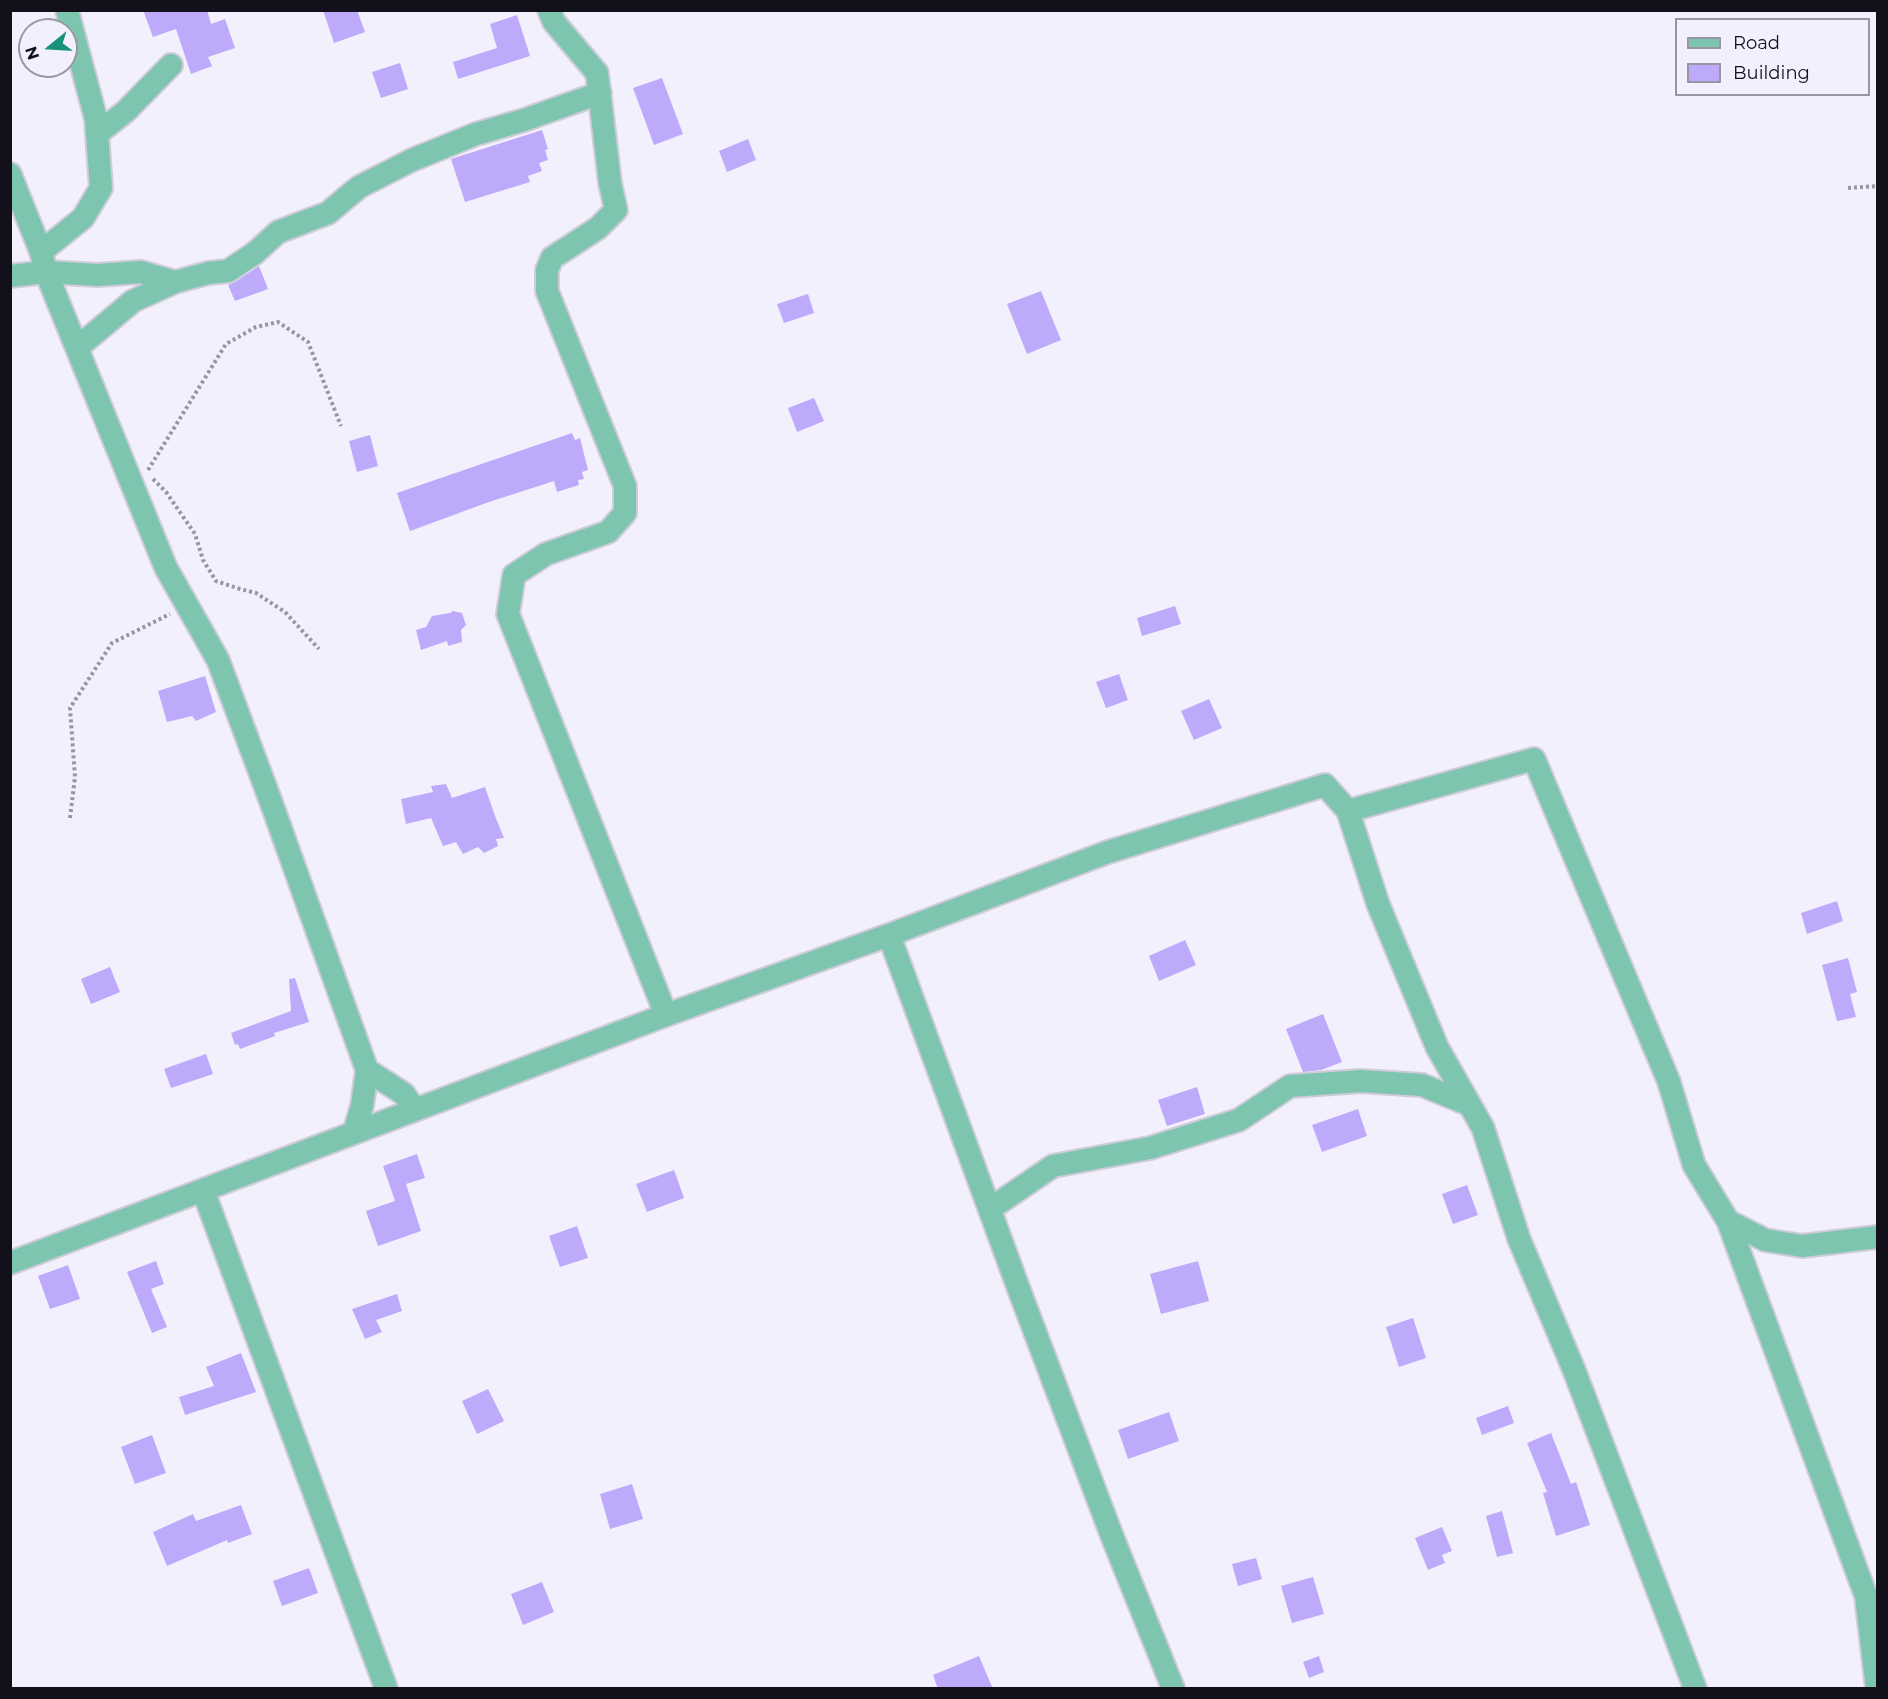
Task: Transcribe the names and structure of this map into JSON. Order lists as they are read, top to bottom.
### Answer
{
  "legend": ["Road", "Building"],
  "north": "left"
}
